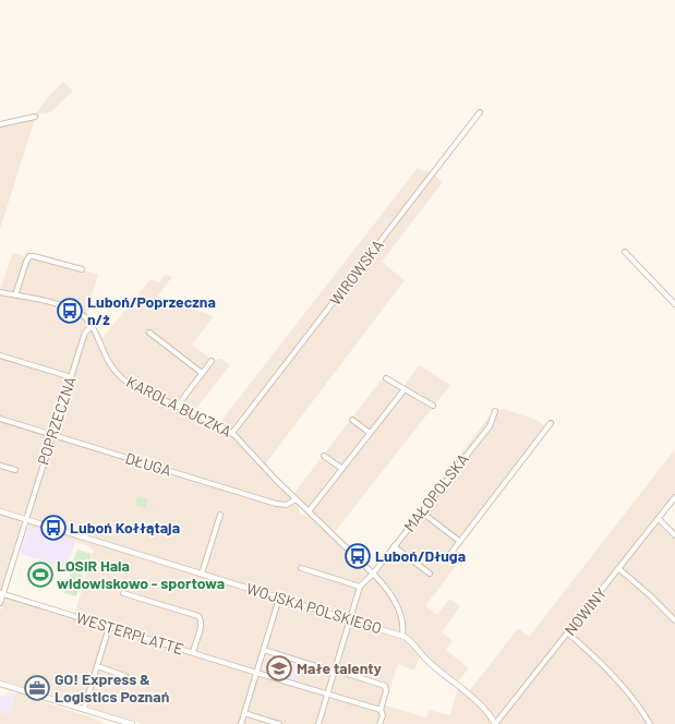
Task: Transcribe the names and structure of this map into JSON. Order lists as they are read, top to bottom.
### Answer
{
  "streets": {
    "street": [
      "WIROWSKA",
      "KAROLA BUCZKA",
      "POPRZECZNA",
      "DŁUGA",
      "MAŁOPOLSKA",
      "WOJSKA POLSKIEGO",
      "NOWINY",
      "WESTERPLATTE"
    ]
  },
  "crossings": [
    ["WIROWSKA", "KAROLA BUCZKA"],
    ["KAROLA BUCZKA", "POPRZECZNA"],
    ["KAROLA BUCZKA", "DŁUGA"],
    ["KAROLA BUCZKA", "MAŁOPOLSKA"],
    ["KAROLA BUCZKA", "WOJSKA POLSKIEGO"],
    ["POPRZECZNA", "DŁUGA"],
    ["POPRZECZNA", "WOJSKA POLSKIEGO"],
    ["POPRZECZNA", "WESTERPLATTE"]
  ],
  "places": {
    "bus stop": ["Luboń/Poprzeczna n/ż", "Luboń Kołłątaja", "Luboń/Długa"],
    "sports": ["LOSiR Hala widowiskowo - sportowa"],
    "school or university": ["Małe talenty"],
    "office": ["GO! Express & Logistics Poznań"]
  }
}
